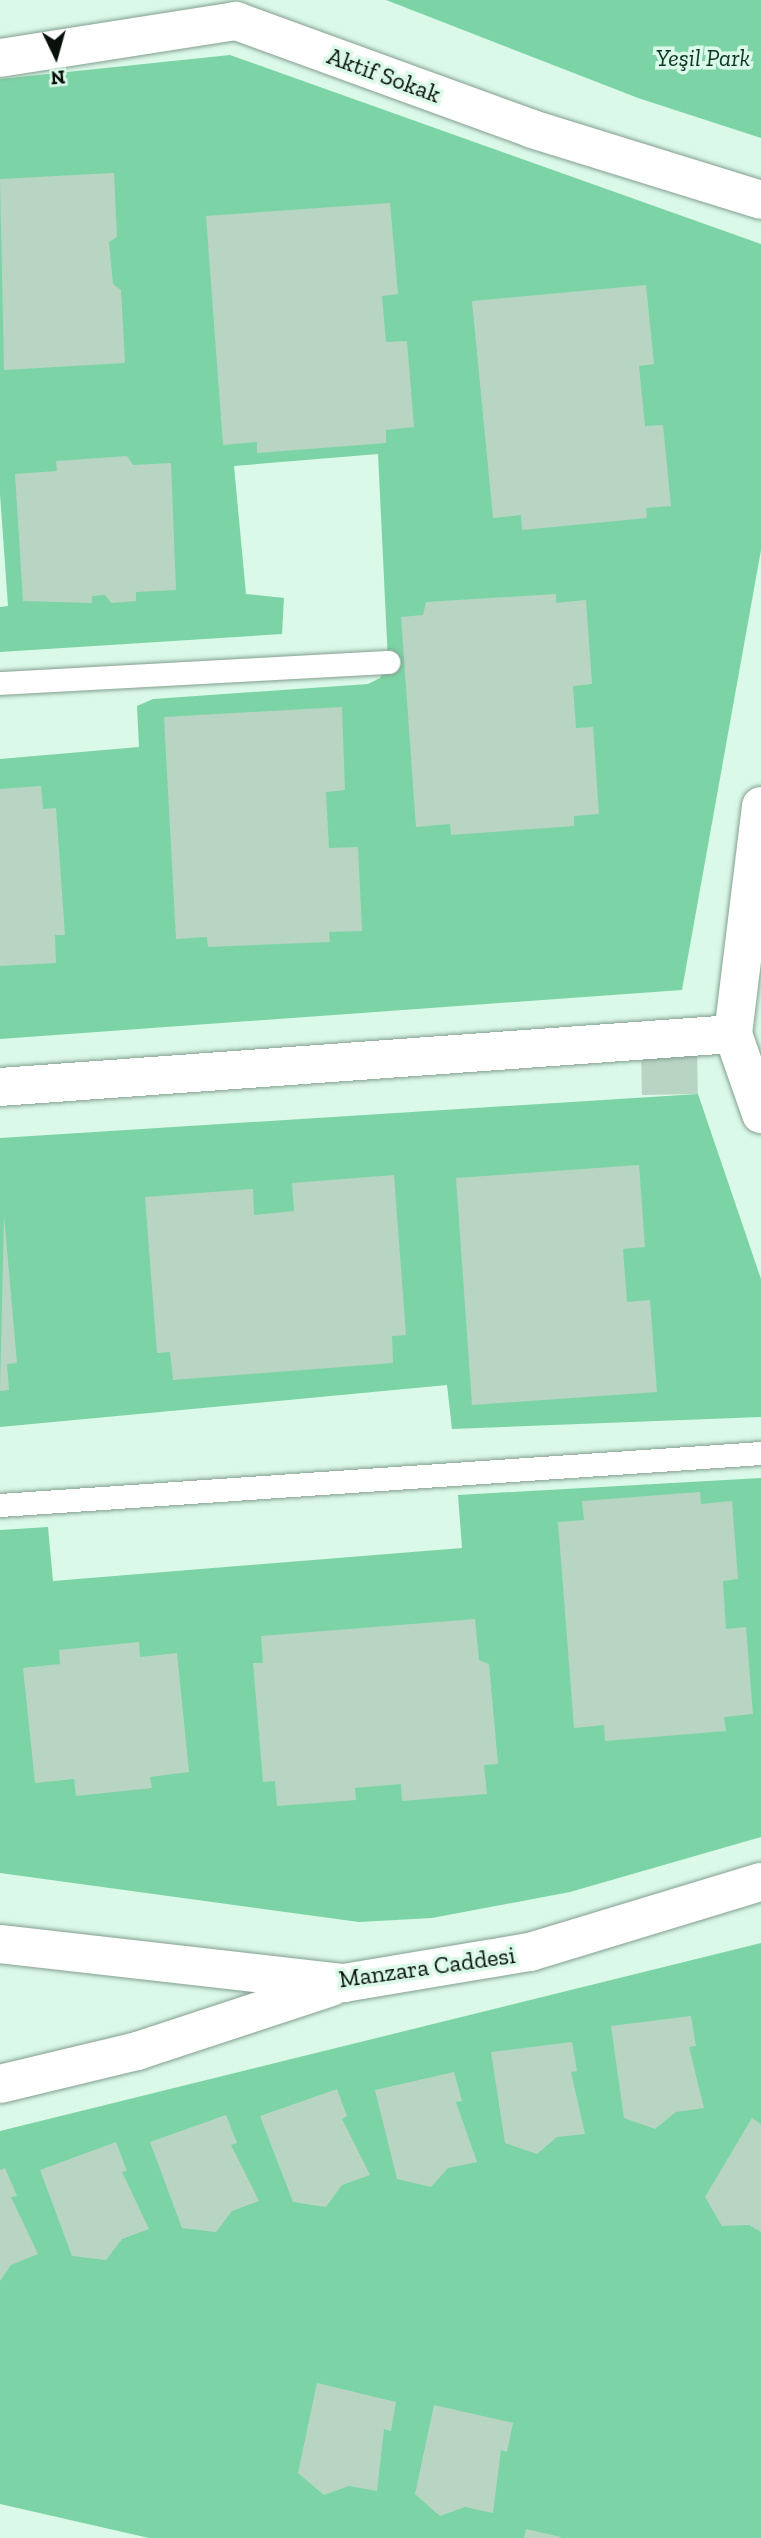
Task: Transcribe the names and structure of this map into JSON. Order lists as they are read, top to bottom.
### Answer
{
  "streets": {
    "street": ["Aktif Sokak", "Manzara Caddesi"]
  },
  "parks": ["Yeşil Park"],
  "north": "bottom"
}
